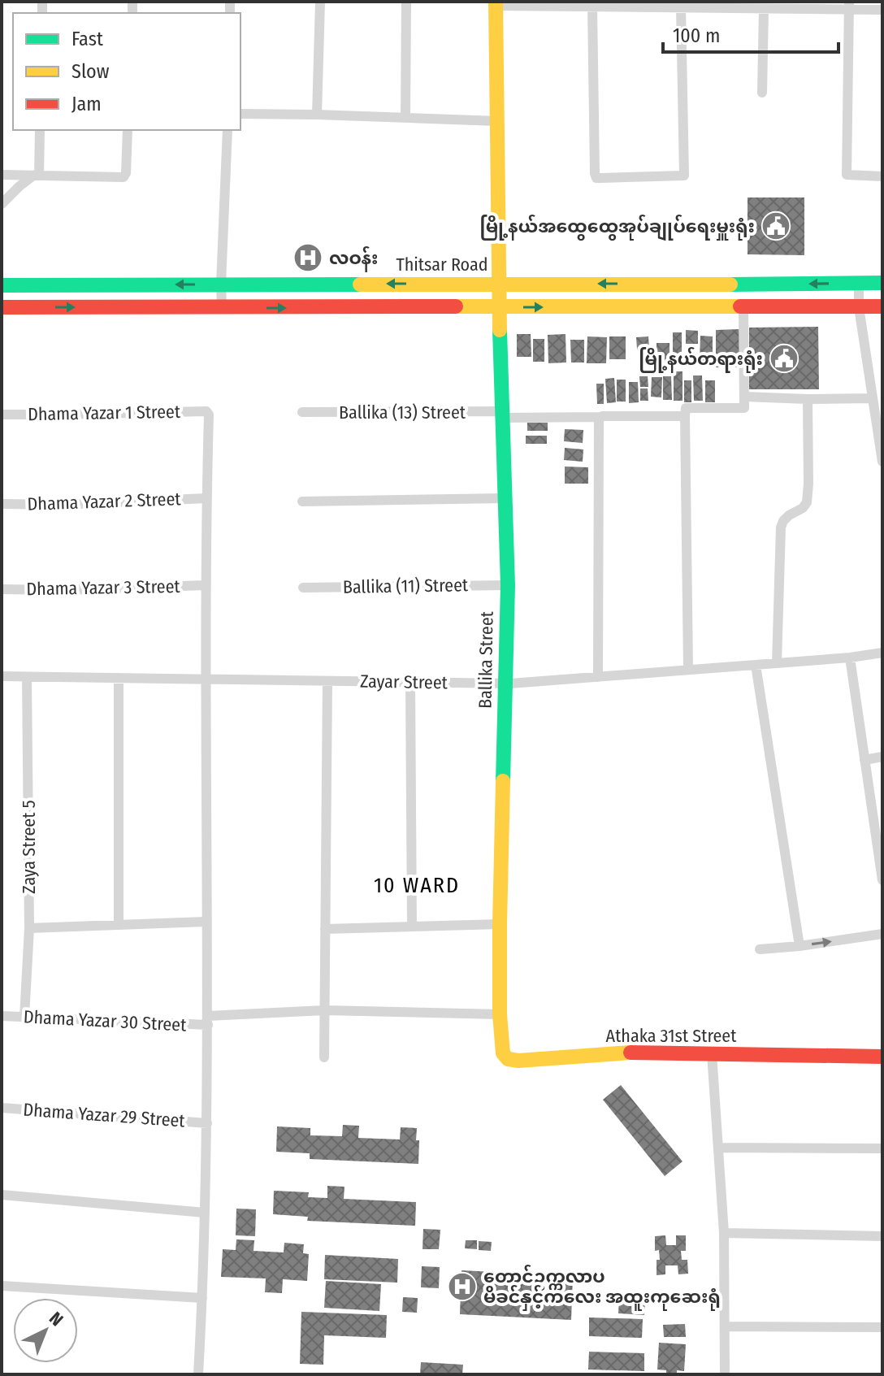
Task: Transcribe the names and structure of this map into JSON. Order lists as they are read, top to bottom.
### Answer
{
  "streets": {
    "main road": ["Thitsar Road", "Ballika Street", "Athaka 31st Street"],
    "street": [
      "Ballika (13) Street",
      "Dhama Yazar 1 Street",
      "Dhama Yazar 2 Street",
      "Ballika (11) Street",
      "Dhama Yazar 3 Street",
      "Zayar Street",
      "Zaya Street 5",
      "Dhama Yazar 30 Street",
      "Dhama Yazar 29 Street"
    ]
  },
  "crossings": [
    ["Thitsar Road", "Ballika Street"],
    ["Ballika (13) Street", "Ballika Street"],
    ["Dhama Yazar 1 Street", "Dhama Yazar 2 Street"],
    ["Ballika (11) Street", "Ballika Street"],
    ["Ballika Street", "Zayar Street"],
    ["Ballika Street", "Dhama Yazar 30 Street"],
    ["Ballika Street", "Athaka 31st Street"],
    ["Zayar Street", "Zaya Street 5"],
    ["Zaya Street 5", "Dhama Yazar 30 Street"],
    ["Dhama Yazar 30 Street", "Athaka 31st Street"]
  ],
  "districts": ["10 WARD"],
  "places": {
    "public building": ["မြို့နယ်အထွေထွေအုပ်ချုပ်ရေးမှူးရုံး", "မြို့နယ်တရားရုံး"],
    "hospital": ["လဝန်း", "တောင်ဥက္ကလာပ မိခင်နှင့်ကလေး အထူးကုဆေးရုံ"]
  },
  "legend": ["Fast", "Slow", "Jam"],
  "scale_bar": "100 m",
  "north": "top right"
}
